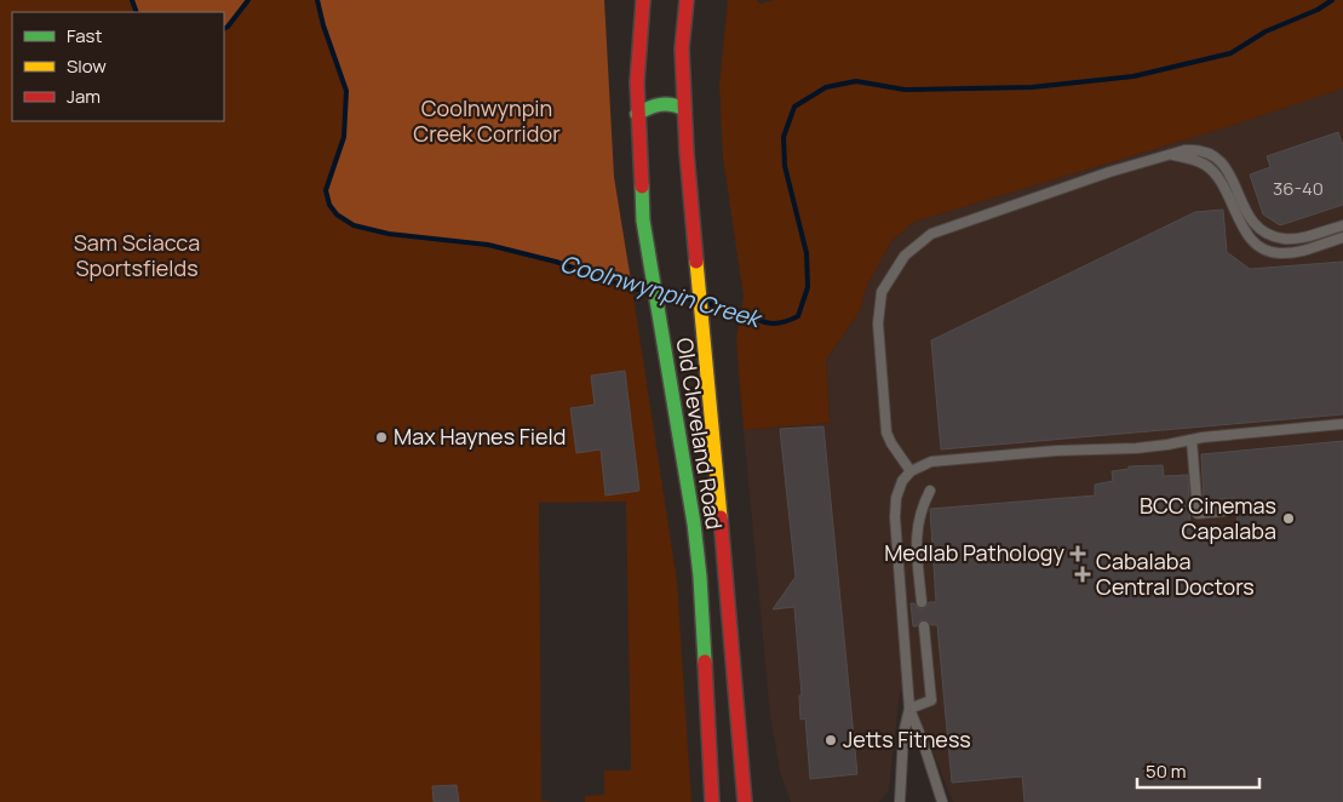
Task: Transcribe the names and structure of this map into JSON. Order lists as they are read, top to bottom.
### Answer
{
  "streets": {
    "main road": ["Old Cleveland Road"]
  },
  "water": ["Coolnwynpin Creek"],
  "parks": ["Coolnwynpin Creek Corridor", "Sam Sciacca Sportsfields"],
  "places": {
    "other": ["Max Haynes Field", "BCC Cinemas Capalaba", "Jetts Fitness"],
    "health": ["Medlab Pathology", "Cabalaba Central Doctors"]
  },
  "house_numbers": ["36-40"],
  "legend": ["Fast", "Slow", "Jam"],
  "scale_bar": "50 m"
}
